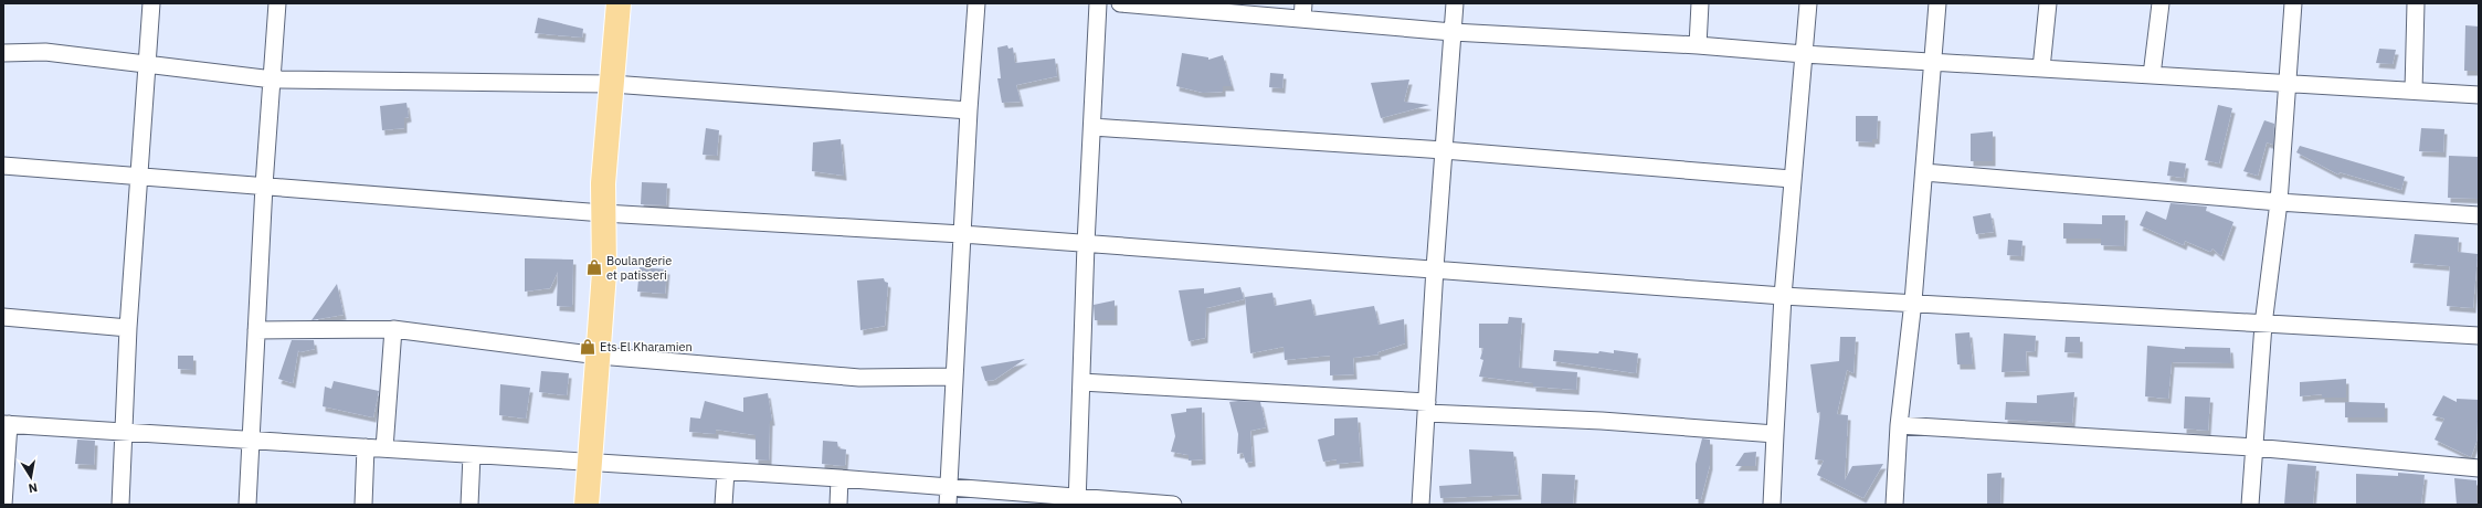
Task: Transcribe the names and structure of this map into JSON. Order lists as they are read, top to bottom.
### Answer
{
  "places": {
    "shop": ["Boulangerie et patisseri", "Ets El Kharamien"]
  },
  "north": "bottom"
}
